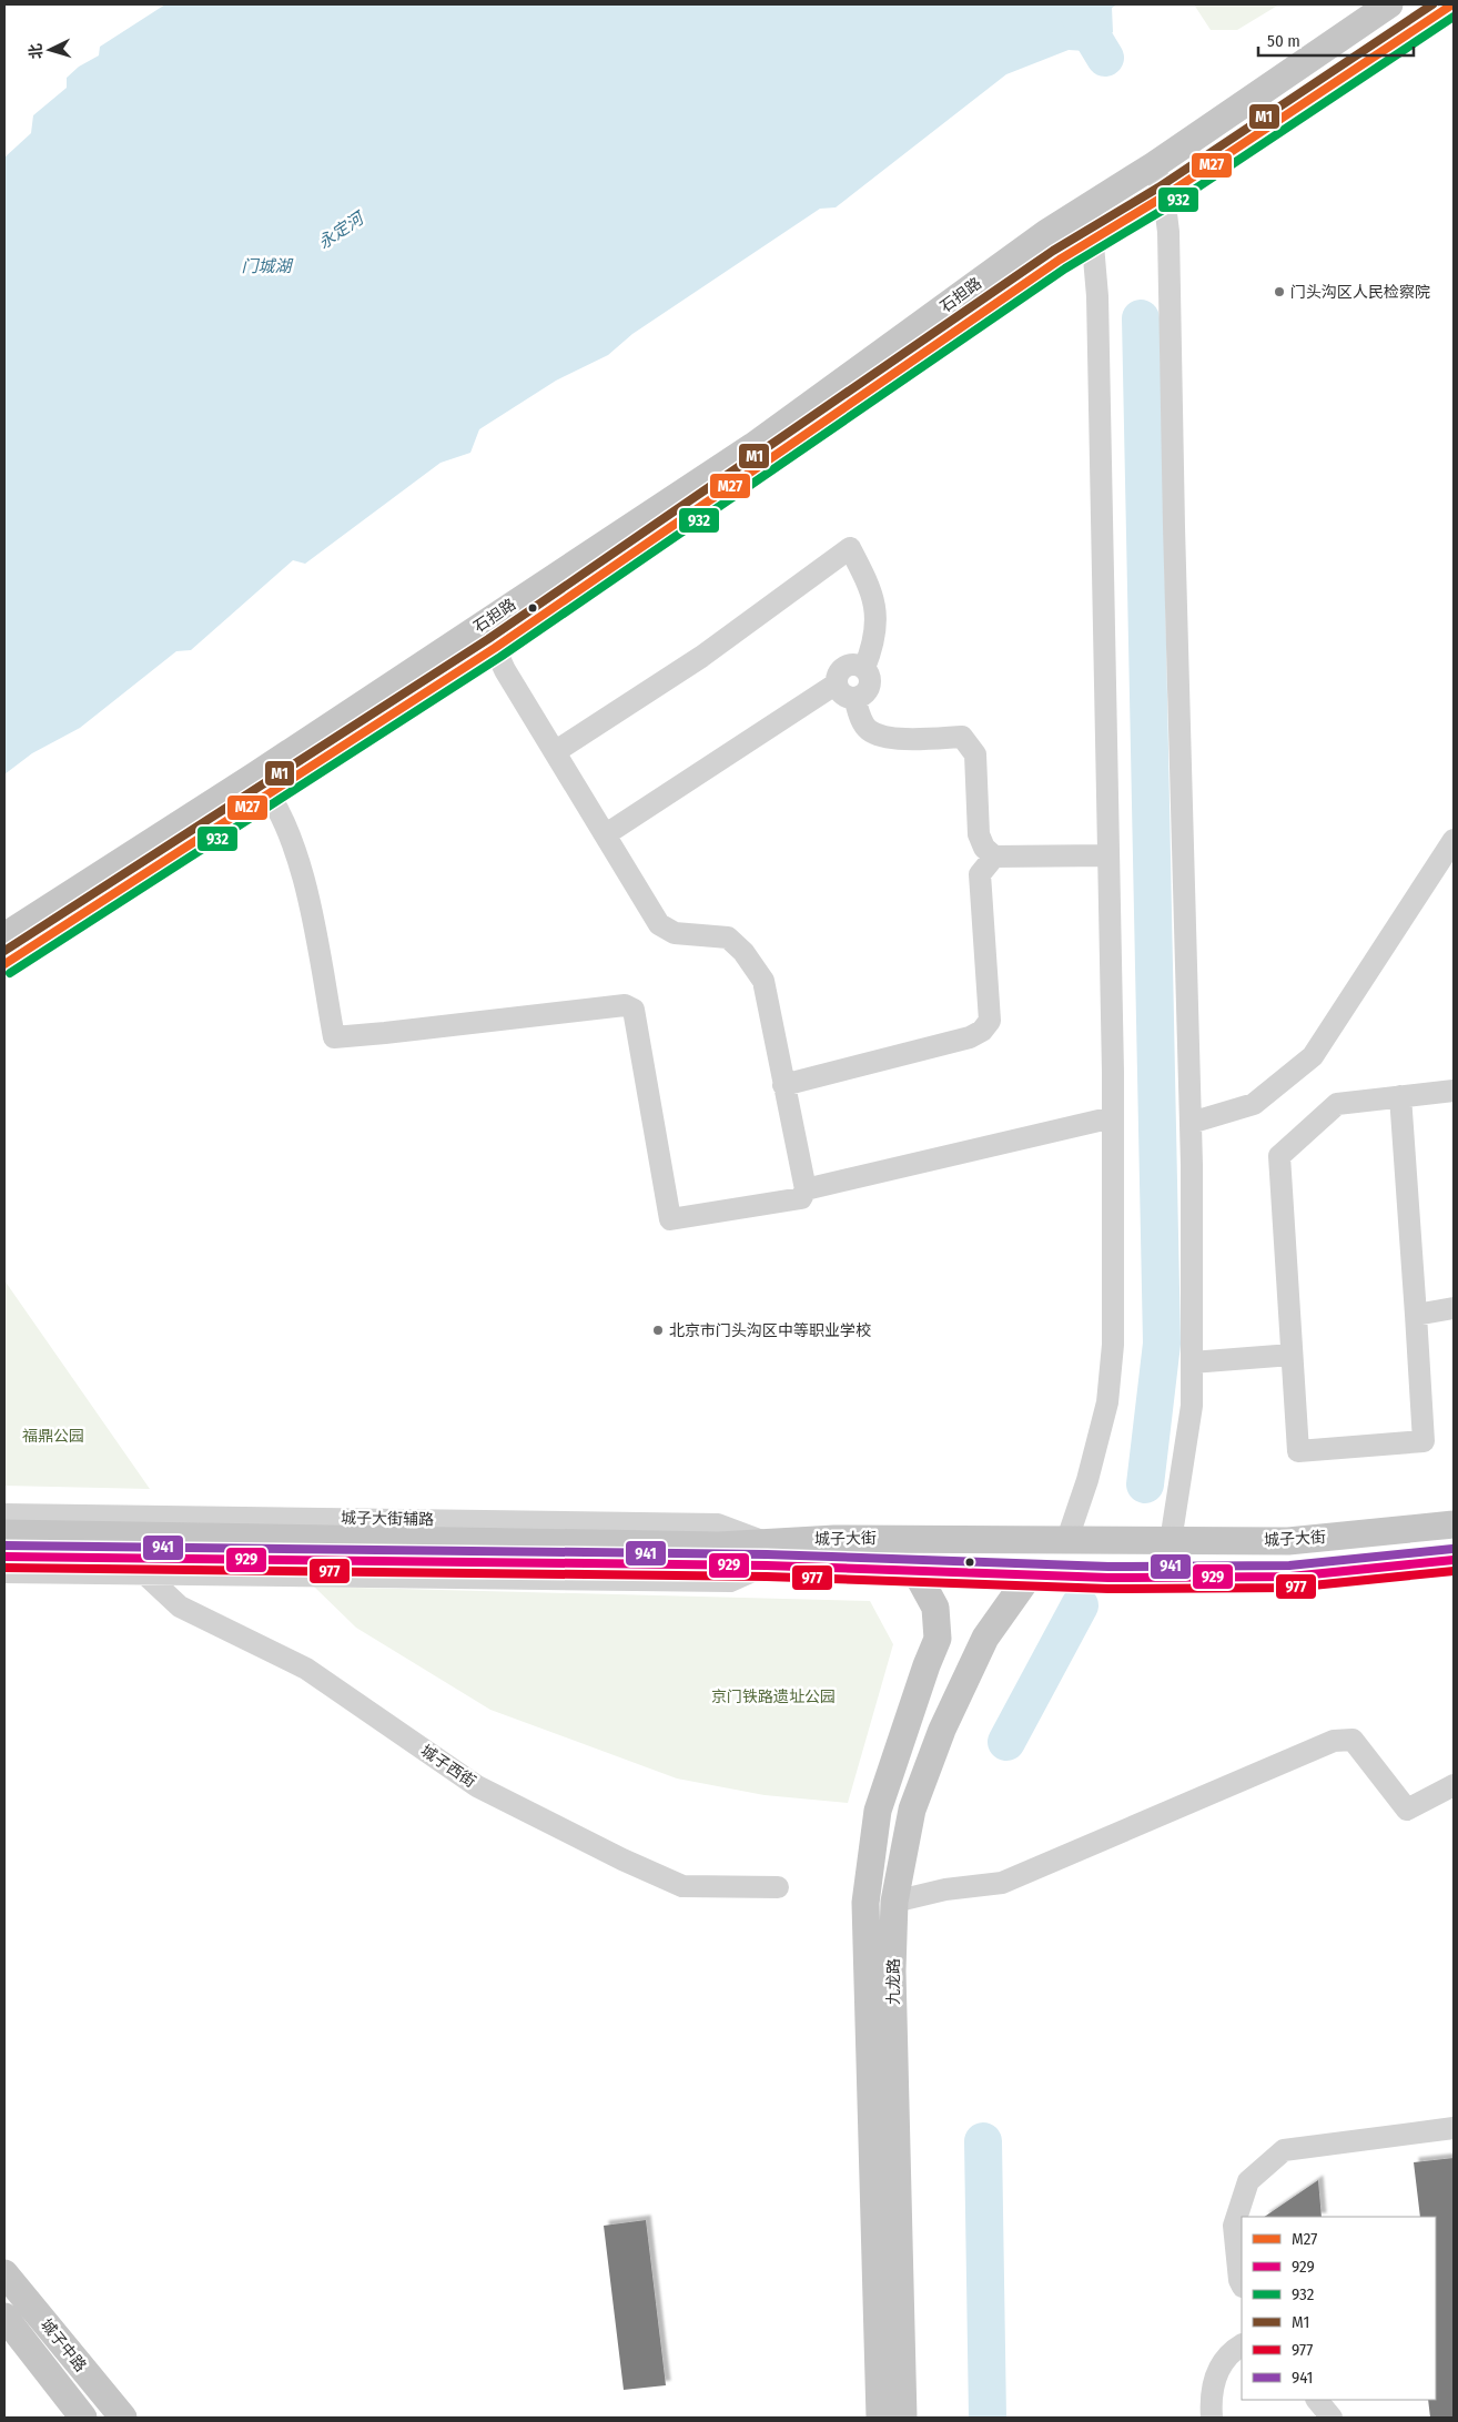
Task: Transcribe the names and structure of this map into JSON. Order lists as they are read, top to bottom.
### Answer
{
  "streets": {
    "main road": [
      "石担路",
      "城子大街",
      "九龙路",
      "城子中路"
    ],
    "street": ["城子大街辅路", "城子西街"]
  },
  "crossings": [
    ["城子大街辅路", "城子大街"],
    ["城子大街", "九龙路"]
  ],
  "water": ["永定河", "门城湖"],
  "parks": ["福鼎公园", "京门铁路遗址公园"],
  "places": ["门头沟区人民检察院", "北京市门头沟区中等职业学校"],
  "lines": [
    "transit line M27",
    "transit line M1",
    "transit line 932",
    "transit line 941",
    "transit line 929",
    "transit line 977"
  ],
  "legend": [
    "M27",
    "929",
    "932",
    "M1",
    "977",
    "941"
  ],
  "scale_bar": "50 m",
  "north": "left"
}
